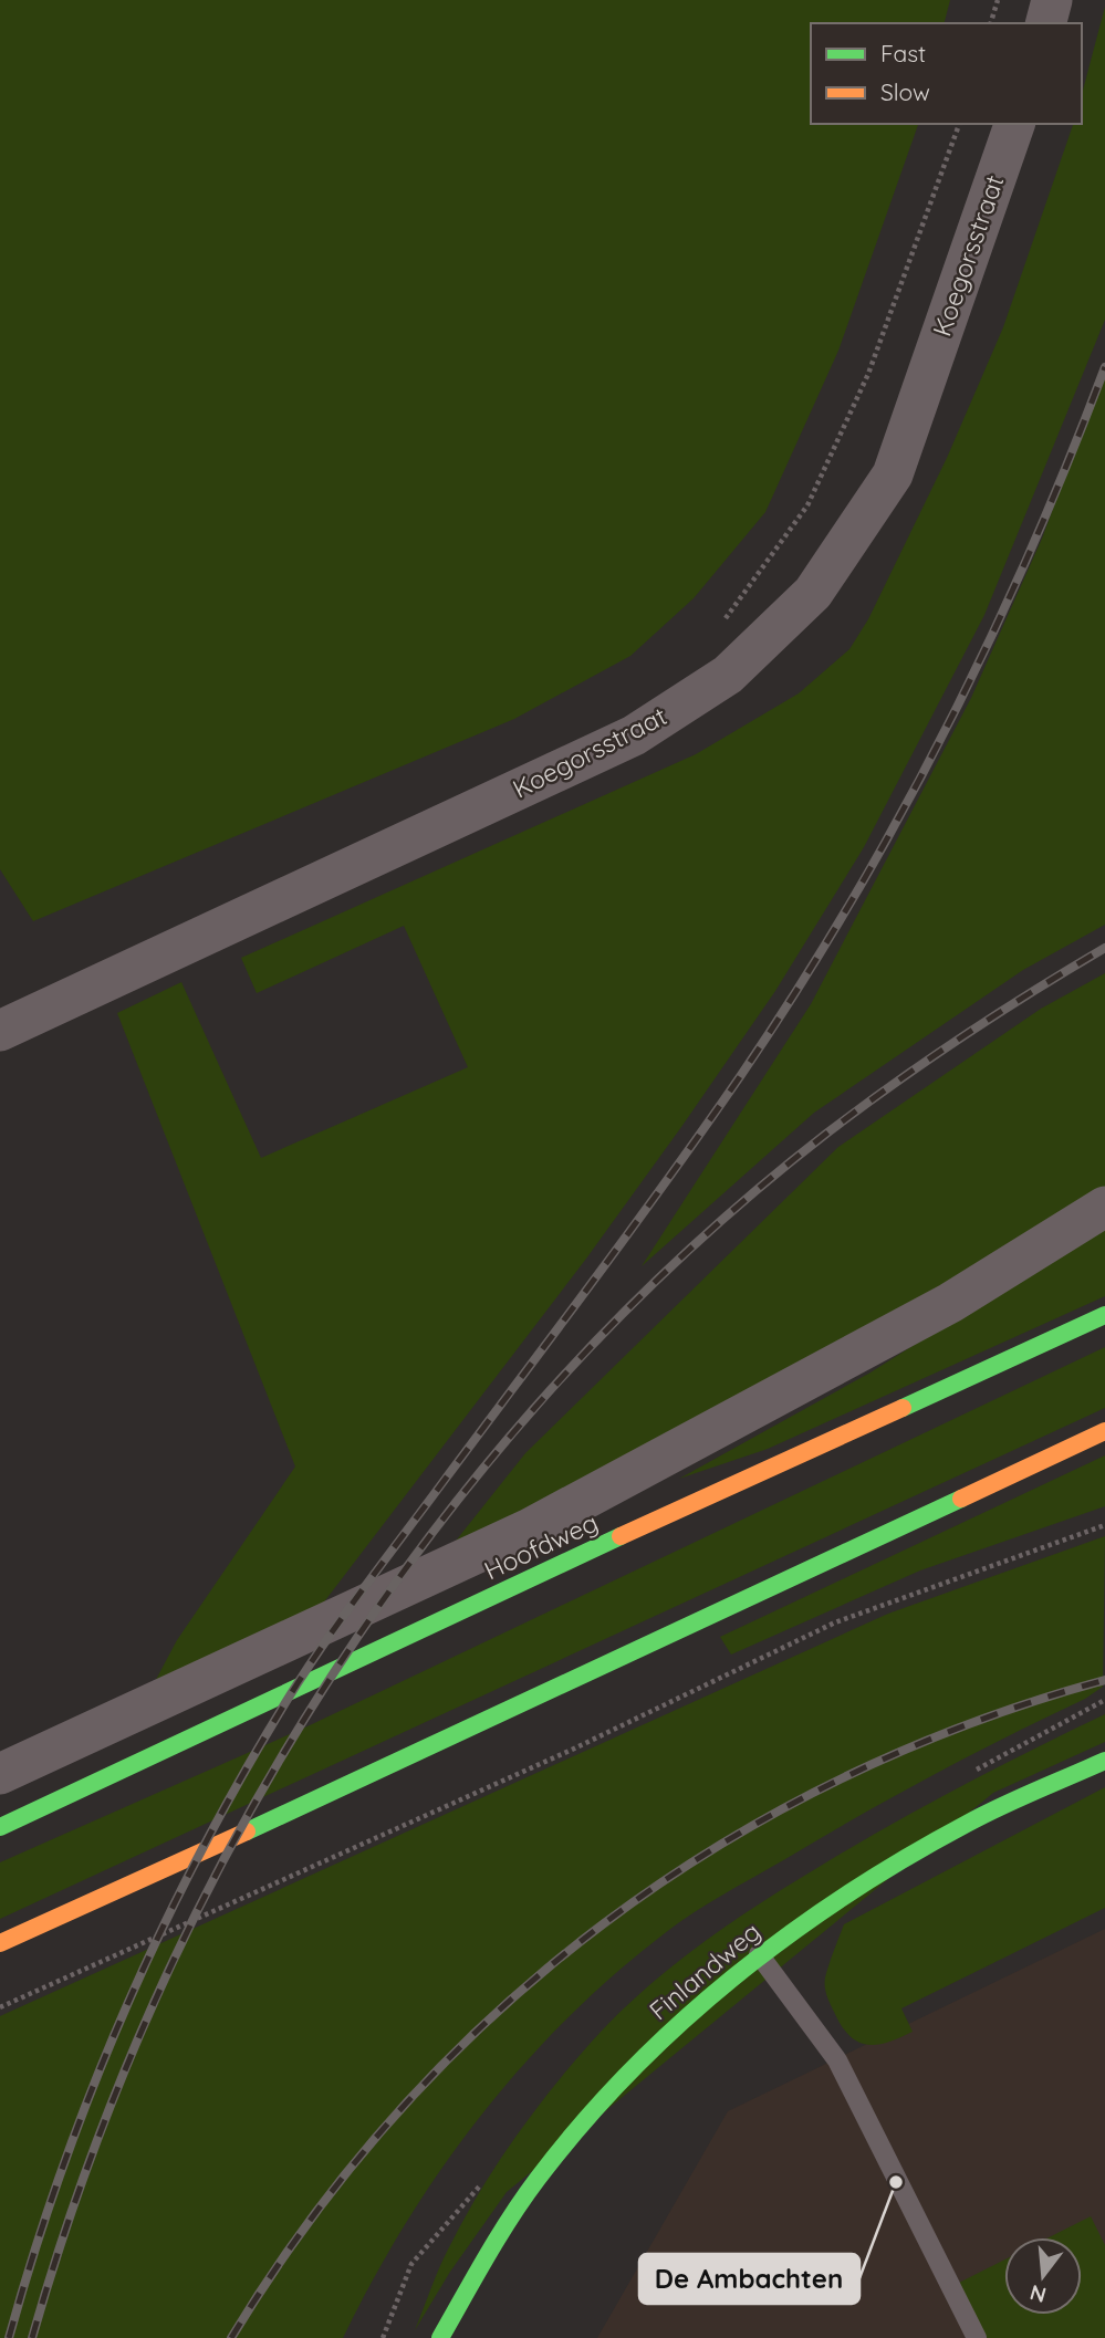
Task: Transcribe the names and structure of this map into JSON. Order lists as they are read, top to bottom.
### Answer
{
  "streets": {
    "main road": ["Hoofdweg", "Finlandweg"],
    "street": ["Koegorsstraat"]
  },
  "places": ["De Ambachten"],
  "legend": ["Fast", "Slow"],
  "north": "bottom"
}
